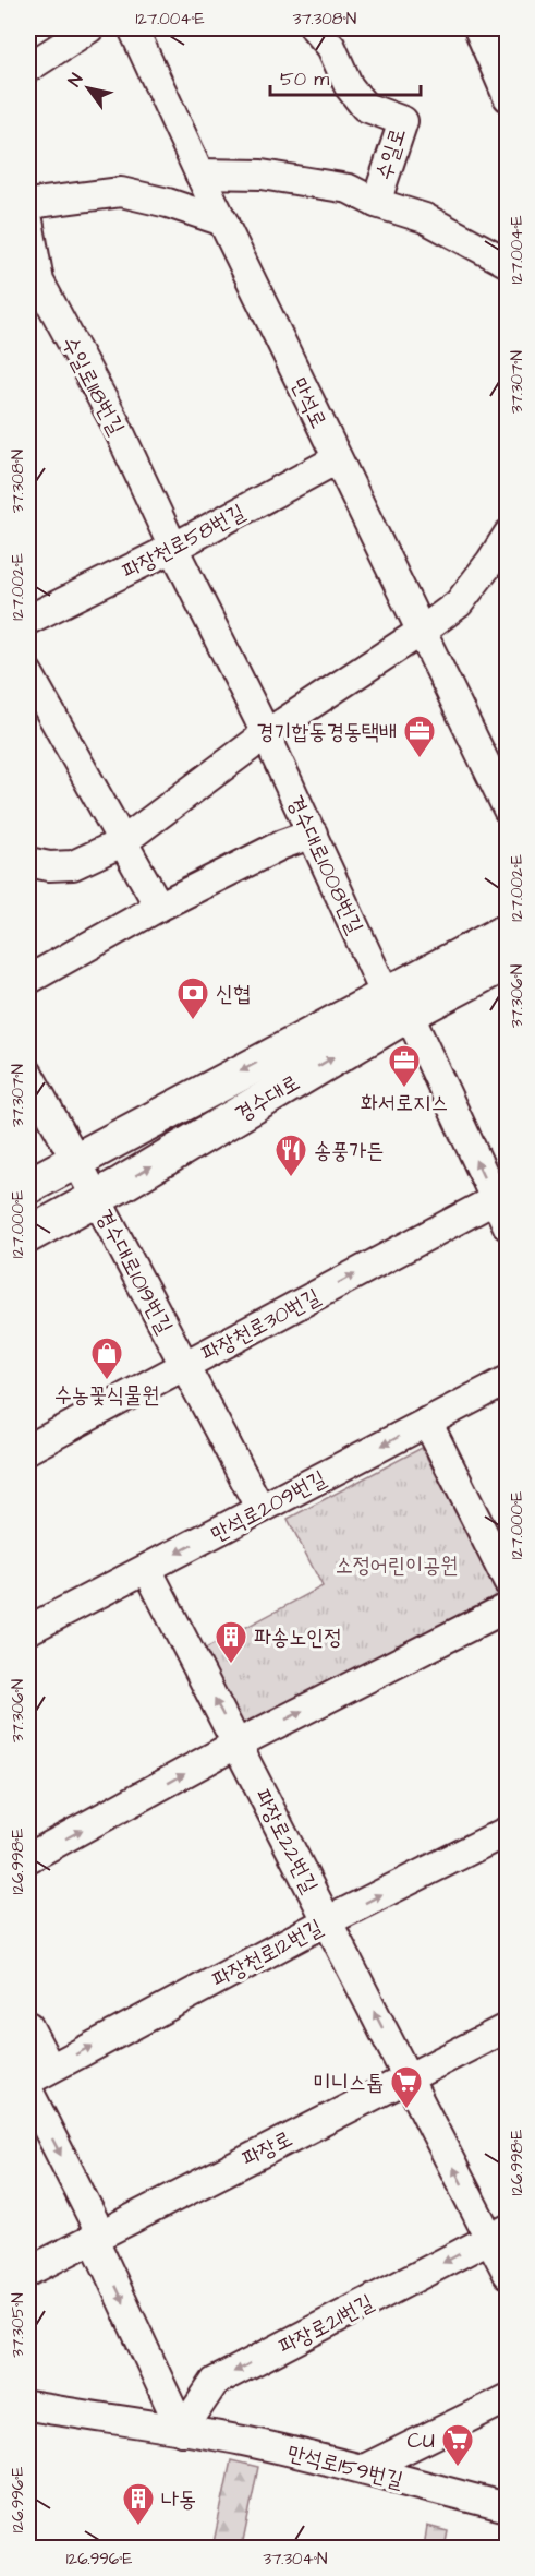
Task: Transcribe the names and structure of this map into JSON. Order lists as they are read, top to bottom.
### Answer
{
  "streets": {
    "main road": ["경수대로"],
    "street": [
      "수일로",
      "수일로118번길",
      "만석로",
      "파장천로58번길",
      "경수대로1008번길",
      "경수대로1019번길",
      "파장천로30번길",
      "만석로209번길",
      "파장로22번길",
      "파장천로12번길",
      "파장로",
      "파장로21번길",
      "만석로159번길"
    ]
  },
  "crossings": [
    ["수일로118번길", "파장천로58번길"],
    ["수일로118번길", "경수대로1008번길"],
    ["만석로", "파장천로58번길"],
    ["파장천로58번길", "경수대로1008번길"],
    ["경수대로1008번길", "경수대로"],
    ["경수대로1008번길", "파장천로30번길"],
    ["경수대로", "경수대로1019번길"],
    ["경수대로1019번길", "파장천로30번길"],
    ["경수대로1019번길", "만석로209번길"],
    ["만석로209번길", "파장로22번길"],
    ["파장로22번길", "파장천로12번길"],
    ["파장로22번길", "파장로"],
    ["파장로21번길", "만석로159번길"]
  ],
  "one_way": ["파장천로30번길", "파장로22번길"],
  "parks": ["소정어린이공원"],
  "places": {
    "office": ["경기합동경동택배", "화서로지스"],
    "bank": ["신협"],
    "restaurant": ["송풍가든"],
    "shop": ["수농꽃식물원"],
    "building": ["파송노인정", "나동"],
    "supermarket": ["미니스톱", "CU"]
  },
  "scale_bar": "50 m",
  "north": "top left",
  "coordinates": [
    "127.004°E",
    "37.308°N",
    "37.307°N",
    "127.002°E",
    "37.306°N",
    "127.000°E",
    "126.998°E",
    "37.305°N",
    "126.996°E",
    "37.304°N"
  ]
}
